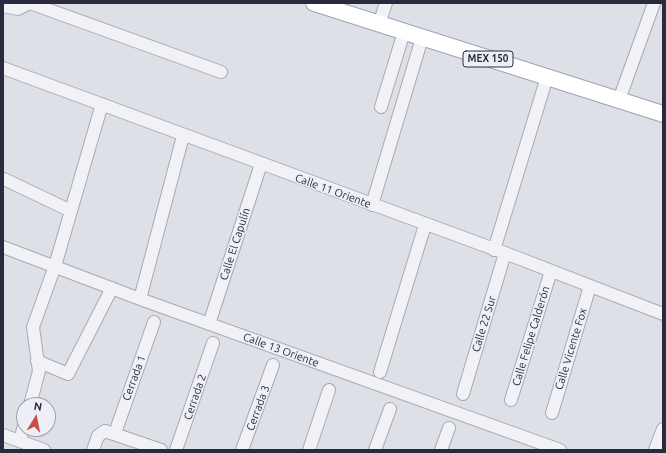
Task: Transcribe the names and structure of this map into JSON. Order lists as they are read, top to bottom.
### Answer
{
  "streets": {
    "main road": ["MEX 150"],
    "street": [
      "Calle 11 Oriente",
      "Calle El Capulín",
      "Calle 22 Sur",
      "Calle Felipe Calderón",
      "Calle Vicente Fox",
      "Calle 13 Oriente",
      "Cerrada 1",
      "Cerrada 2",
      "Cerrada 3"
    ]
  },
  "crossings": [
    ["MEX 150", "Calle 22 Sur"],
    ["Calle 11 Oriente", "Calle El Capulín"],
    ["Calle 11 Oriente", "Calle 22 Sur"],
    ["Calle 11 Oriente", "Calle Felipe Calderón"],
    ["Calle 11 Oriente", "Calle Vicente Fox"],
    ["Calle El Capulín", "Calle 13 Oriente"]
  ],
  "north": "top"
}
